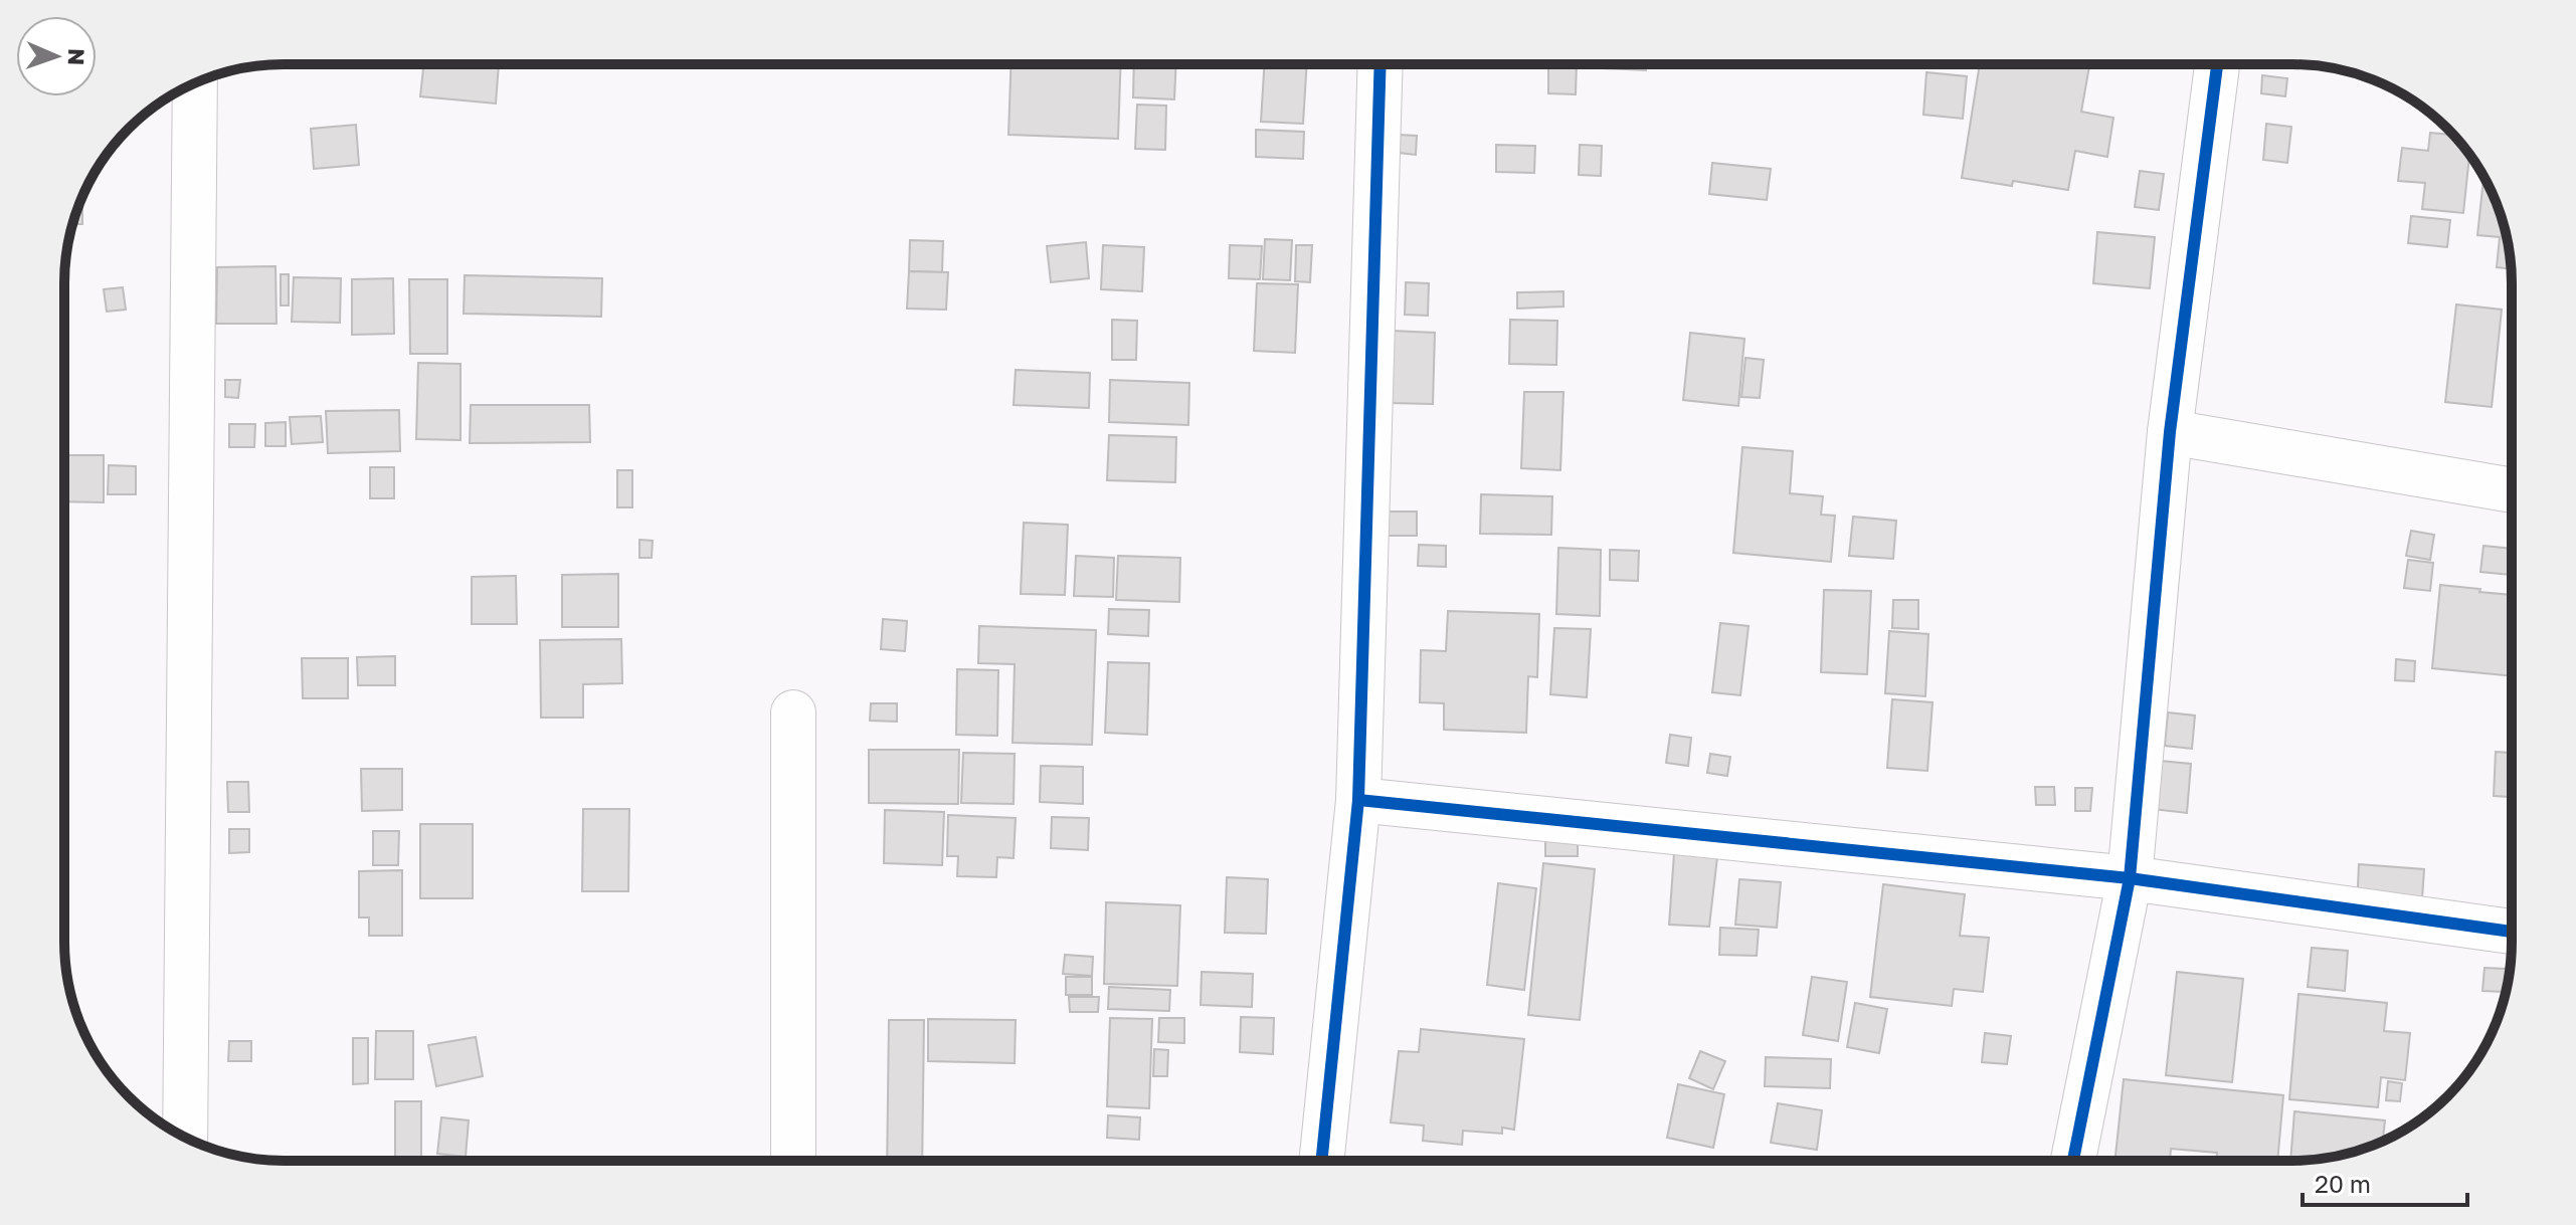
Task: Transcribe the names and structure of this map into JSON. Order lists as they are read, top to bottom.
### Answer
{
  "scale_bar": "20 m",
  "north": "right"
}
